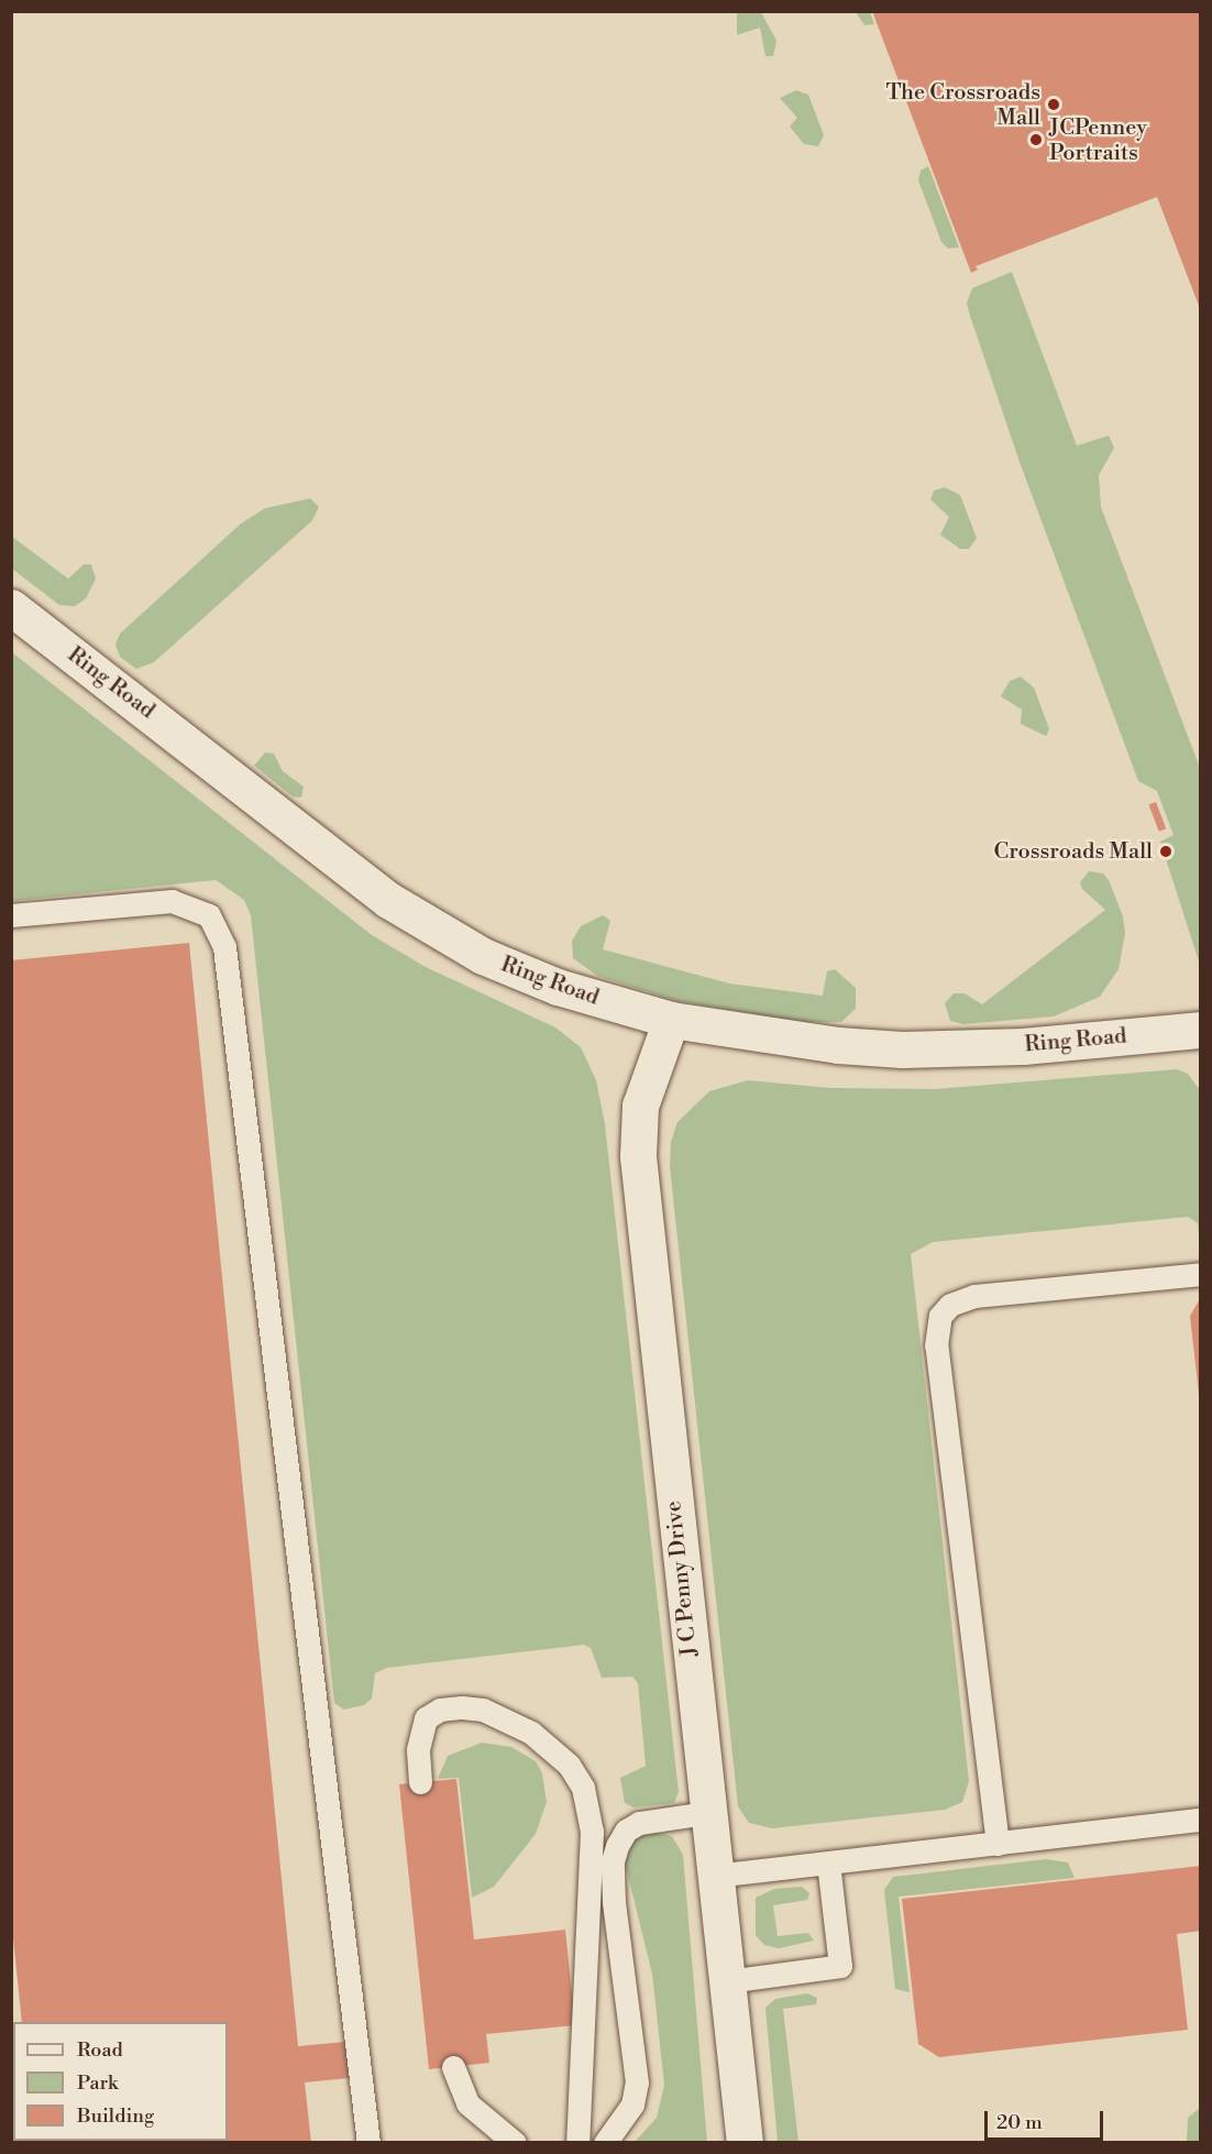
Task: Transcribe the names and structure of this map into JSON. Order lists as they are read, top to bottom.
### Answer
{
  "streets": {
    "street": ["Ring Road", "J C Penny Drive"]
  },
  "crossings": [
    ["Ring Road", "J C Penny Drive"]
  ],
  "places": ["The Crossroads Mall", "JCPenney Portraits", "Crossroads Mall"],
  "legend": ["Road", "Park", "Building"],
  "scale_bar": "20 m"
}
